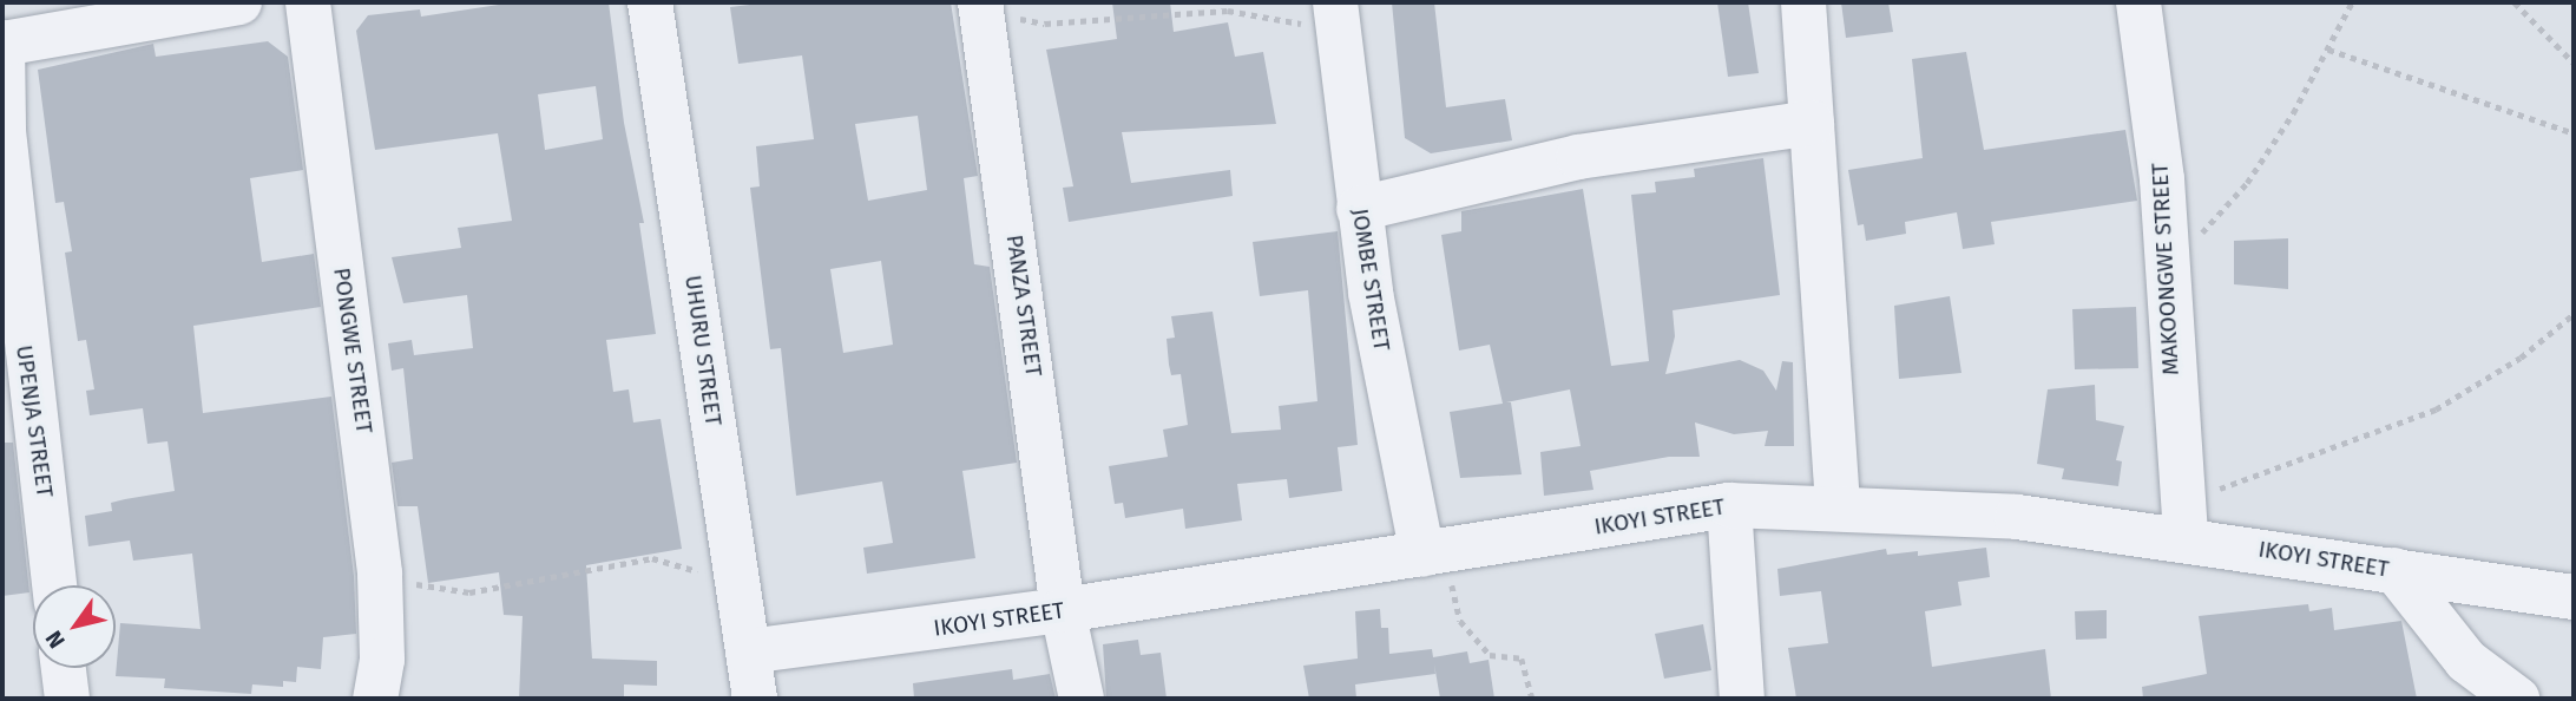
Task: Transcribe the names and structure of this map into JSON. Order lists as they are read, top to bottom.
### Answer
{
  "streets": {
    "street": [
      "MAKOONGWE STREET",
      "JOMBE STREET",
      "PANZA STREET",
      "PONGWE STREET",
      "UHURU STREET",
      "UPENJA STREET",
      "IKOYI STREET"
    ]
  },
  "crossings": [
    ["MAKOONGWE STREET", "IKOYI STREET"],
    ["JOMBE STREET", "IKOYI STREET"],
    ["PANZA STREET", "IKOYI STREET"],
    ["UHURU STREET", "IKOYI STREET"]
  ],
  "north": "bottom left"
}
